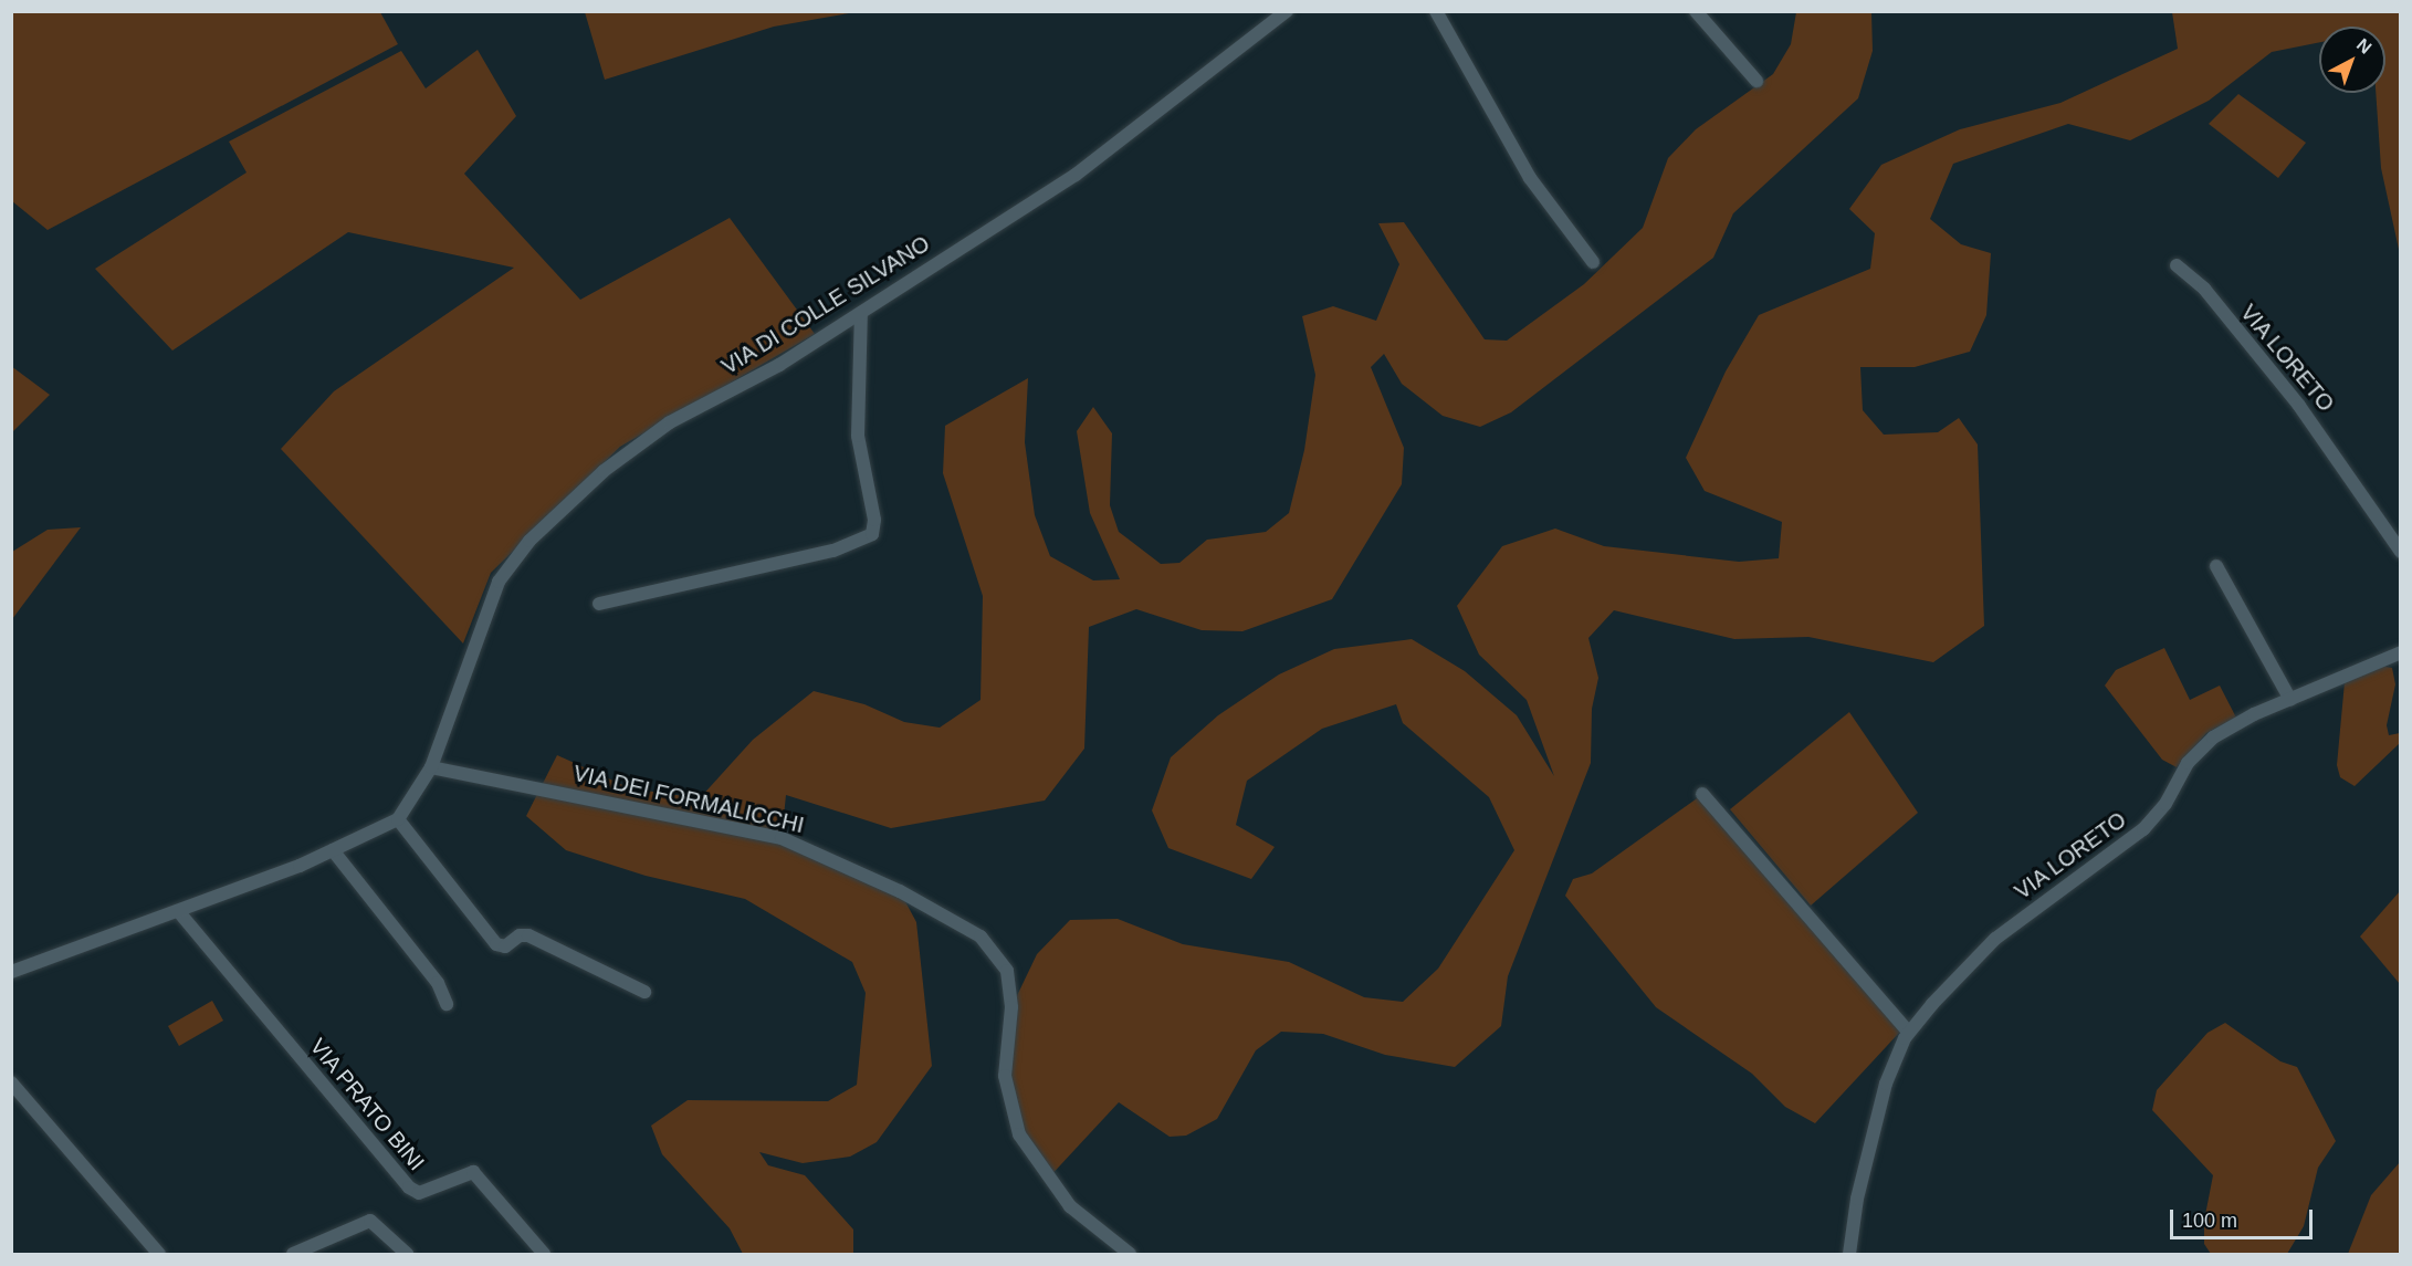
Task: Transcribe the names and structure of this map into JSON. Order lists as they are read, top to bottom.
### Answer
{
  "streets": {
    "street": [
      "VIA DI COLLE SILVANO",
      "VIA LORETO",
      "VIA DEI FORMALICCHI",
      "VIA PRATO BINI"
    ]
  },
  "crossings": [
    ["VIA DI COLLE SILVANO", "VIA DEI FORMALICCHI"]
  ],
  "scale_bar": "100 m",
  "north": "top right"
}
